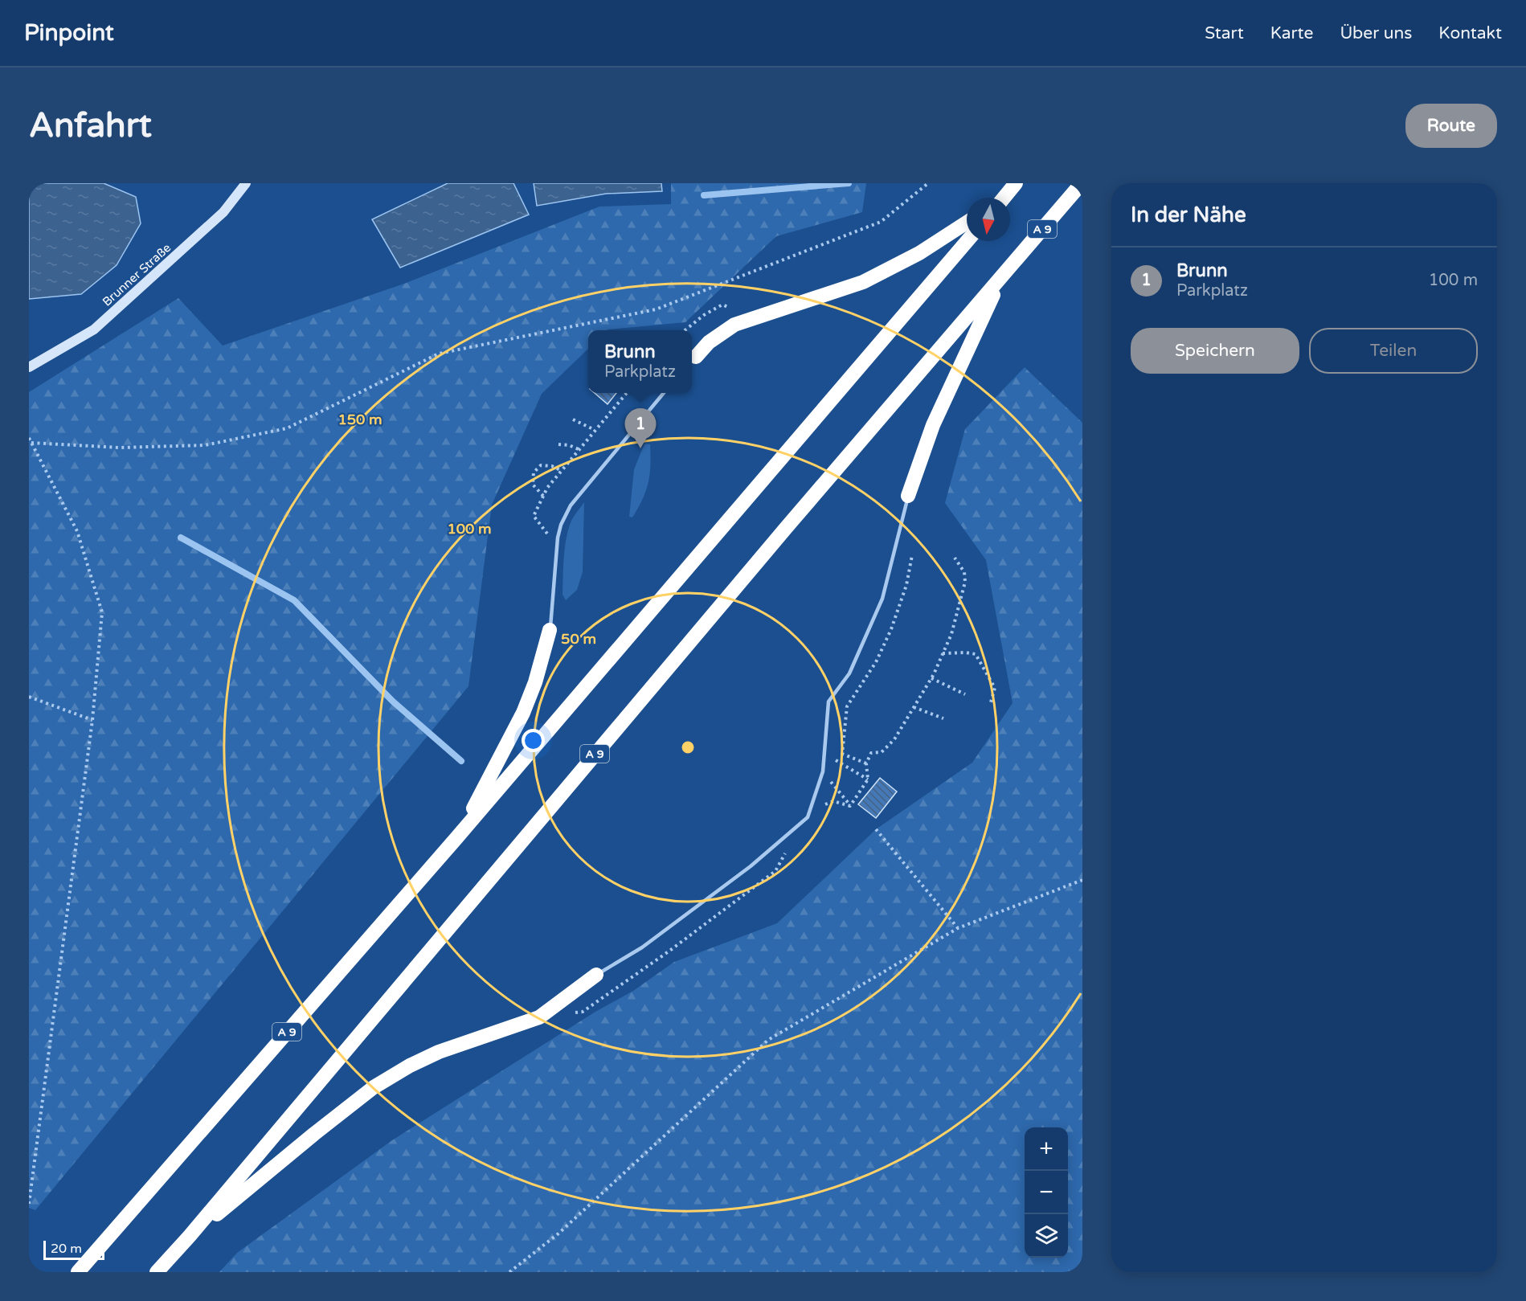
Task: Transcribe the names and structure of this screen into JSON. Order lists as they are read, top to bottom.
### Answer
{
  "streets": {
    "highway": ["A 9"],
    "street": ["Brunner Straße"]
  },
  "scale_bar": "20 m",
  "north": "bottom",
  "page": {
    "header": "Pinpoint",
    "nav": [
      "Start",
      "Karte",
      "Über uns",
      "Kontakt"
    ],
    "buttons": [
      "Route",
      ["Speichern", "Teilen"]
    ],
    "title": "Anfahrt",
    "heading": "In der Nähe",
    "list": [
      {
        "mark": "1",
        "name": "Brunn",
        "note": "Parkplatz",
        "value": "100 m"
      }
    ],
    "popup": ["Brunn", "Parkplatz"],
    "pins": "1",
    "map_buttons": ["+", "−"],
    "scale": "20 m"
  },
  "rings": ["150 m", "100 m", "50 m"]
}
